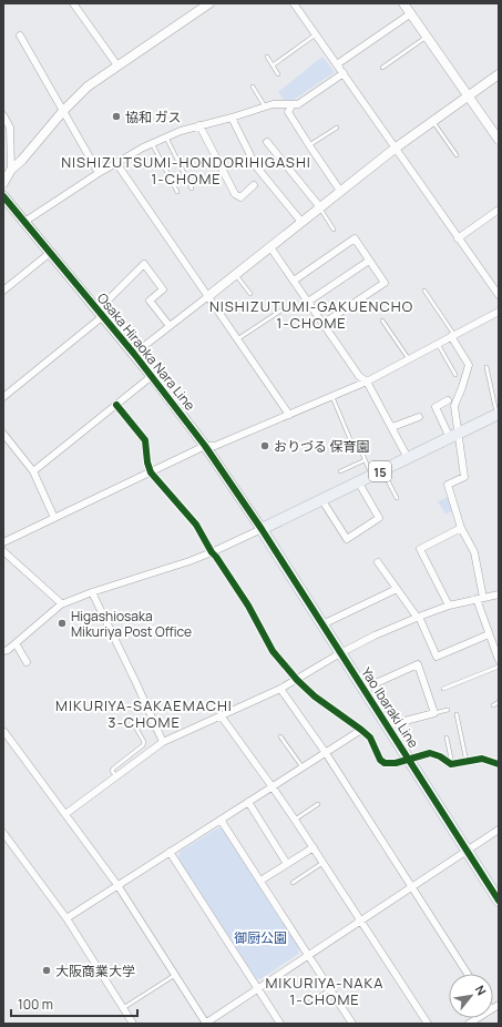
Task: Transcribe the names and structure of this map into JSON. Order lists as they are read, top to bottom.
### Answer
{
  "streets": {
    "main road": ["Osaka Hiraoka Nara Line", "15", "Yao Ibaraki Line"]
  },
  "crossings": [
    ["Osaka Hiraoka Nara Line", "15"],
    ["Osaka Hiraoka Nara Line", "Yao Ibaraki Line"],
    ["15", "Yao Ibaraki Line"]
  ],
  "districts": [
    "NISHIZUTSUMI-HONDORIHIGASHI 1-CHOME",
    "NISHIZUTUMI-GAKUENCHO 1-CHOME",
    "MIKURIYA-SAKAEMACHI 3-CHOME",
    "MIKURIYA-NAKA 1-CHOME"
  ],
  "parks": ["御厨公園"],
  "places": [
    "協和 ガス",
    "おりづる 保育園",
    "Higashiosaka Mikuriya Post Office",
    "大阪商業大学"
  ],
  "scale_bar": "100 m",
  "north": "top right"
}
